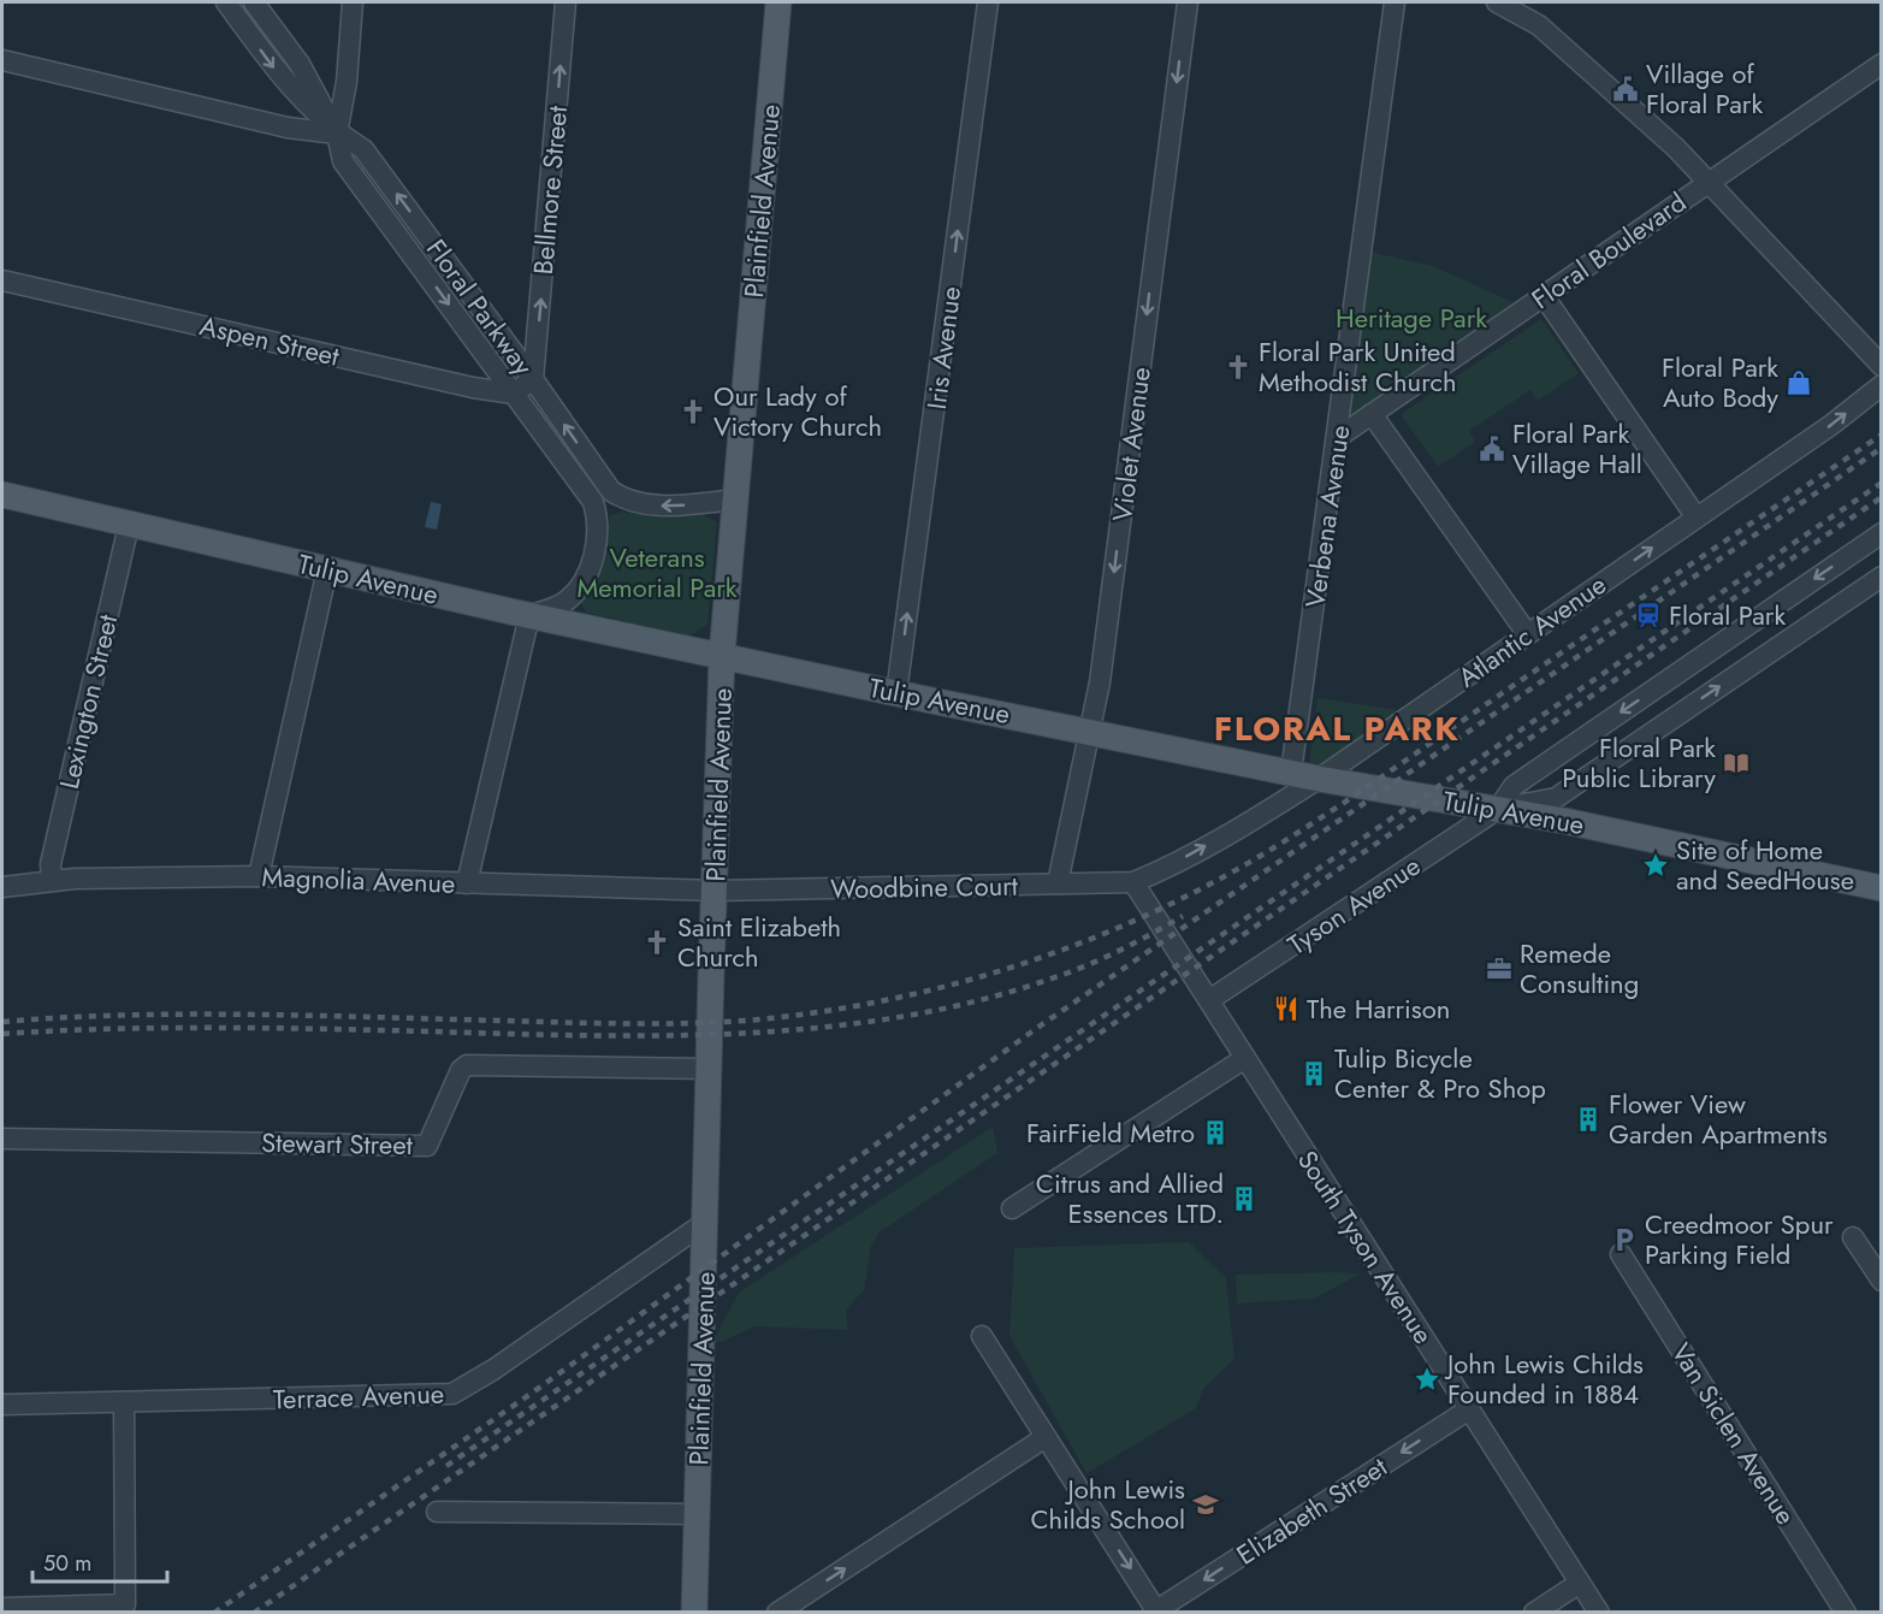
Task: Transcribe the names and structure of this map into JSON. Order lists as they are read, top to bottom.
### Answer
{
  "streets": {
    "main road": ["Plainfield Avenue", "Tulip Avenue"],
    "street": [
      "Bellmore Street",
      "Floral Boulevard",
      "Floral Parkway",
      "Aspen Street",
      "Iris Avenue",
      "Violet Avenue",
      "Verbena Avenue",
      "Atlantic Avenue",
      "Lexington Street",
      "Magnolia Avenue",
      "Woodbine Court",
      "Tyson Avenue",
      "Stewart Street",
      "South Tyson Avenue",
      "Terrace Avenue",
      "Van Siclen Avenue",
      "Elizabeth Street"
    ]
  },
  "crossings": [
    ["Bellmore Street", "Floral Parkway"],
    ["Plainfield Avenue", "Tulip Avenue"],
    ["Plainfield Avenue", "Magnolia Avenue"],
    ["Plainfield Avenue", "Woodbine Court"],
    ["Plainfield Avenue", "Stewart Street"],
    ["Plainfield Avenue", "Terrace Avenue"],
    ["Floral Boulevard", "Verbena Avenue"],
    ["Floral Parkway", "Aspen Street"],
    ["Iris Avenue", "Tulip Avenue"],
    ["Violet Avenue", "Tulip Avenue"],
    ["Violet Avenue", "Woodbine Court"],
    ["Verbena Avenue", "Tulip Avenue"],
    ["Tulip Avenue", "Atlantic Avenue"],
    ["Tulip Avenue", "Lexington Street"],
    ["Tulip Avenue", "Tyson Avenue"],
    ["Atlantic Avenue", "Woodbine Court"],
    ["Atlantic Avenue", "South Tyson Avenue"],
    ["Lexington Street", "Magnolia Avenue"],
    ["Magnolia Avenue", "Woodbine Court"],
    ["Woodbine Court", "South Tyson Avenue"],
    ["Tyson Avenue", "South Tyson Avenue"],
    ["South Tyson Avenue", "Elizabeth Street"]
  ],
  "one_way": [
    "Bellmore Street",
    "Iris Avenue",
    "Violet Avenue",
    "Elizabeth Street"
  ],
  "districts": ["FLORAL PARK"],
  "parks": ["Heritage Park", "Veterans Memorial Park"],
  "places": {
    "public building": ["Village of Floral Park", "Floral Park Village Hall"],
    "church": ["Floral Park United Methodist Church", "Our Lady of Victory Church", "Saint Elizabeth Church"],
    "shop": ["Floral Park Auto Body"],
    "station": ["Floral Park"],
    "library": ["Floral Park Public Library"],
    "place": ["Site of Home and SeedHouse", "John Lewis Childs Founded in 1884"],
    "office": ["Remede Consulting"],
    "restaurant": ["The Harrison"],
    "building": [
      "Tulip Bicycle Center & Pro Shop",
      "Flower View Garden Apartments",
      "FairField Metro",
      "Citrus and Allied Essences LTD."
    ],
    "parking": ["Creedmoor Spur Parking Field"],
    "school or university": ["John Lewis Childs School"]
  },
  "scale_bar": "50 m"
}
